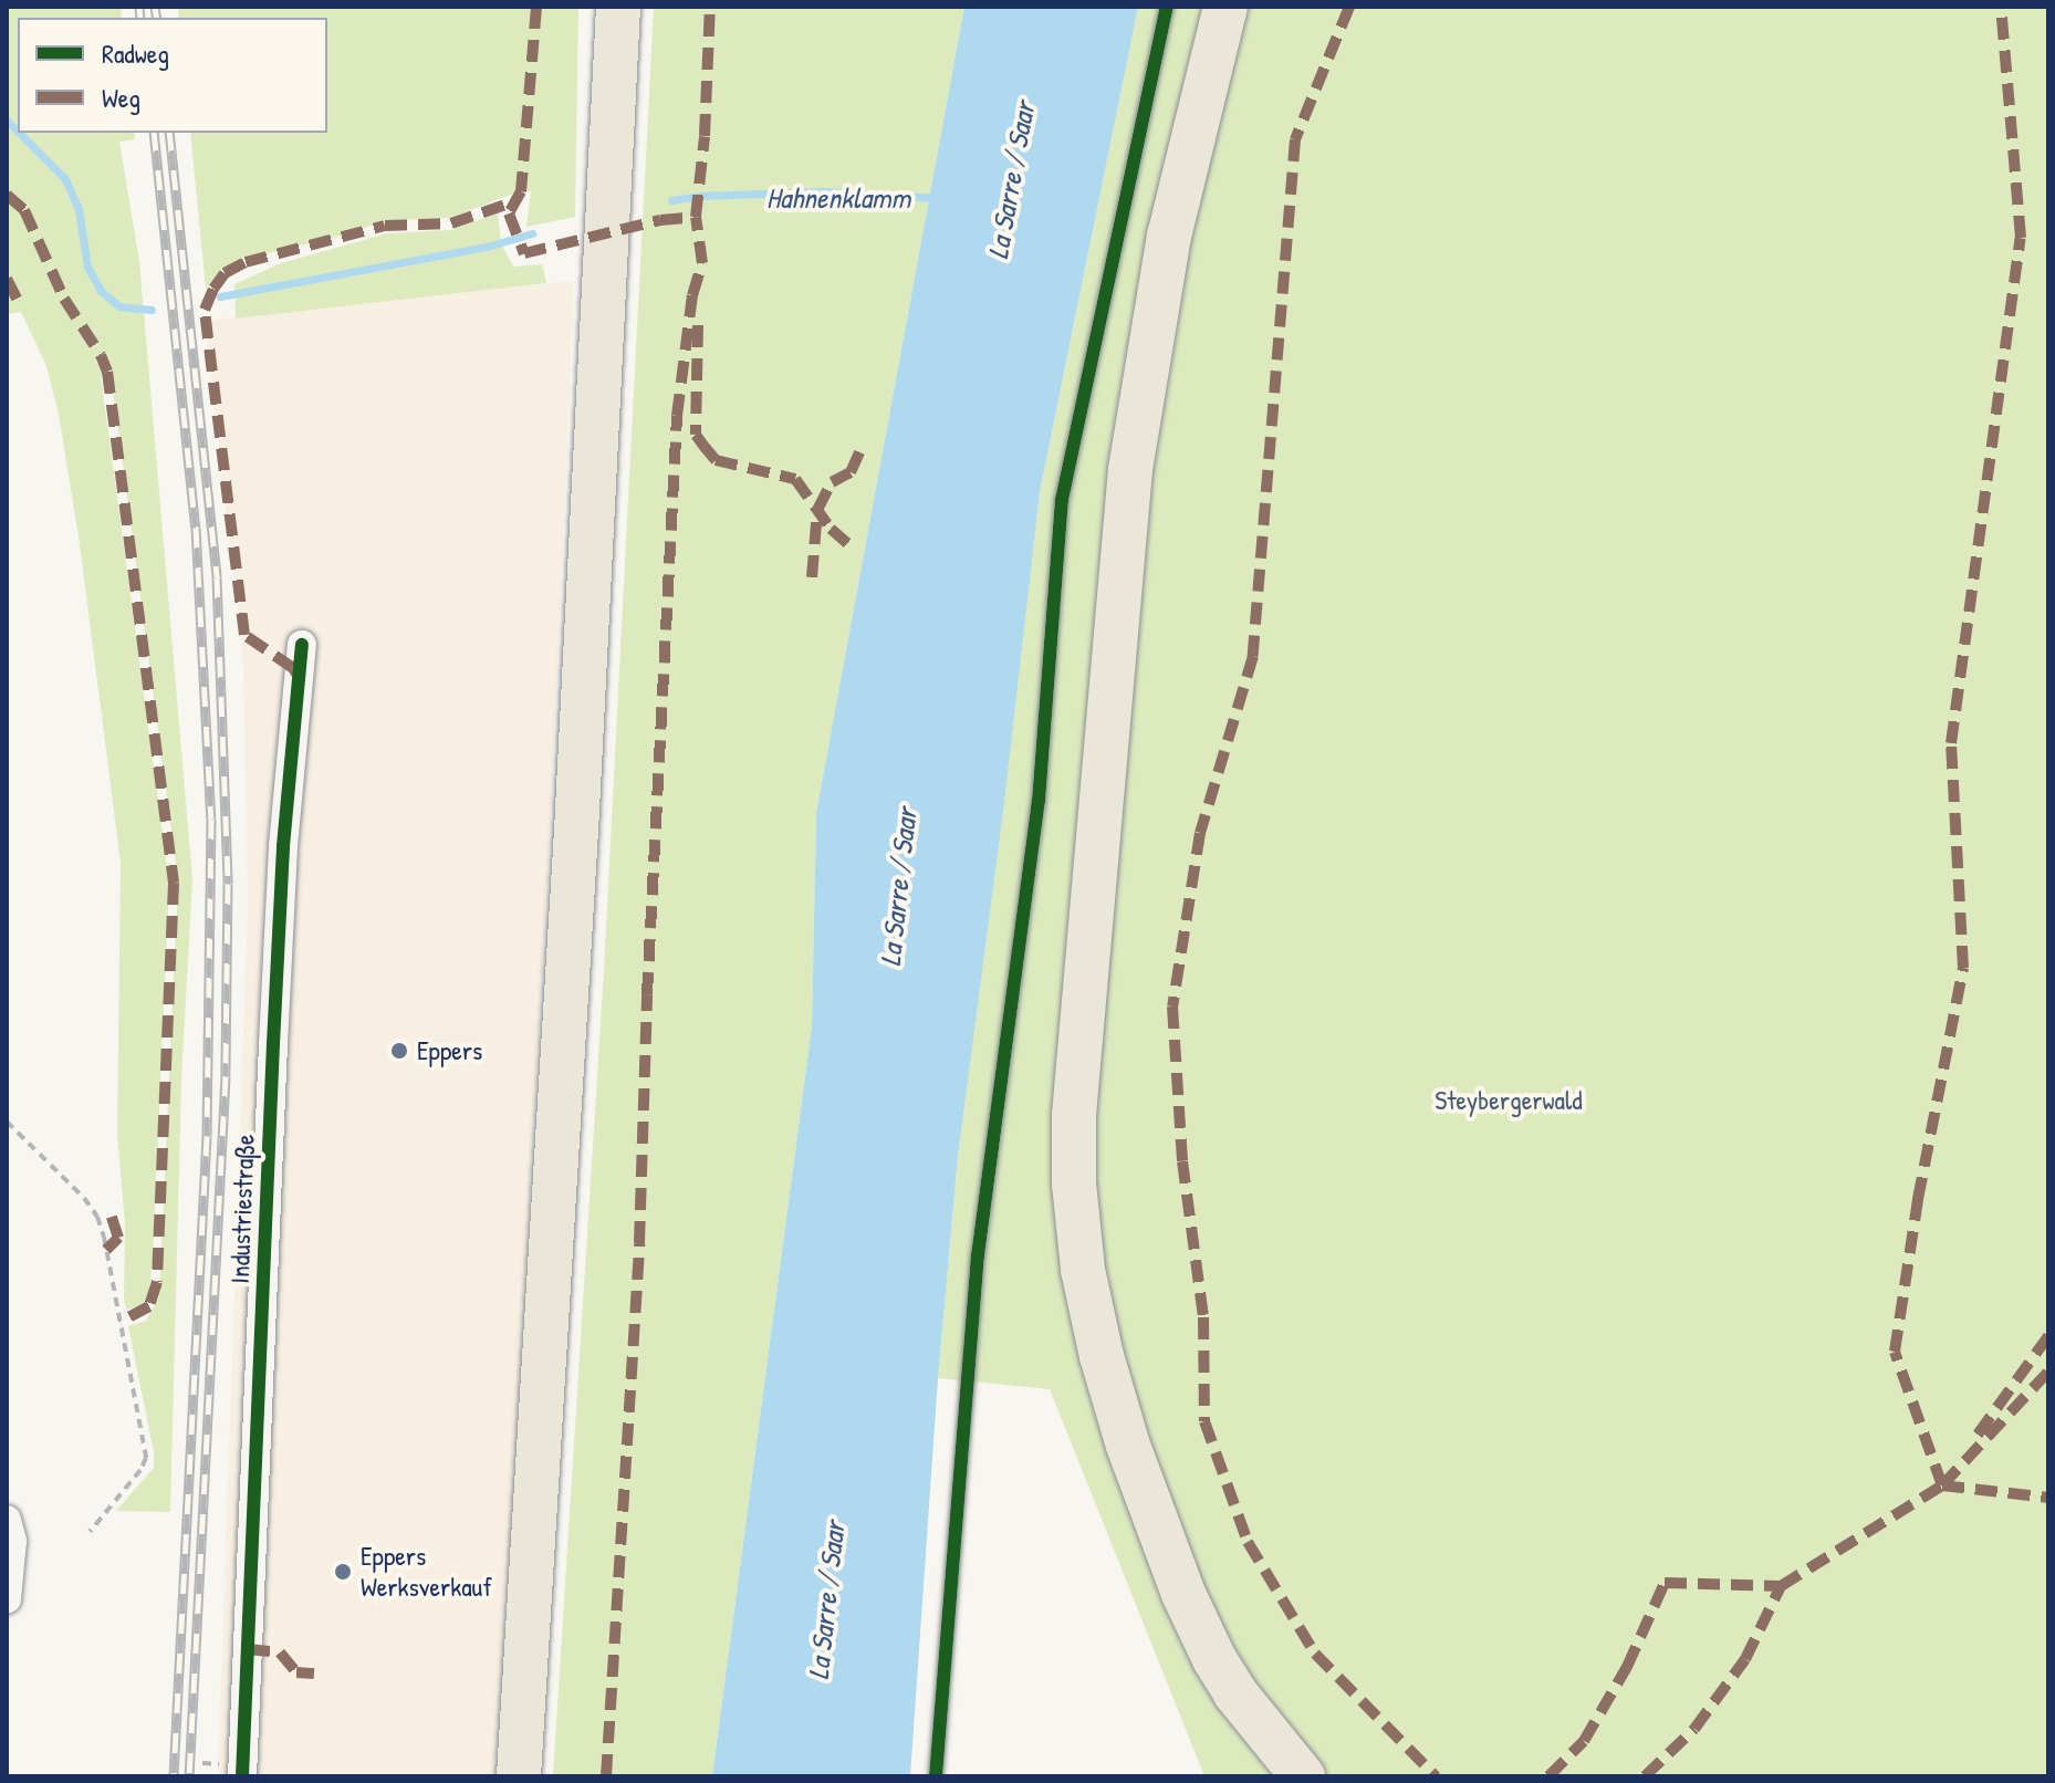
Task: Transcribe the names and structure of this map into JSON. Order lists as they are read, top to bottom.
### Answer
{
  "streets": {
    "street": ["Industriestraße"]
  },
  "water": ["La Sarre / Saar", "Hahnenklamm"],
  "parks": ["Steybergerwald"],
  "places": ["Eppers", "Eppers Werksverkauf"],
  "legend": ["Radweg", "Weg"]
}
